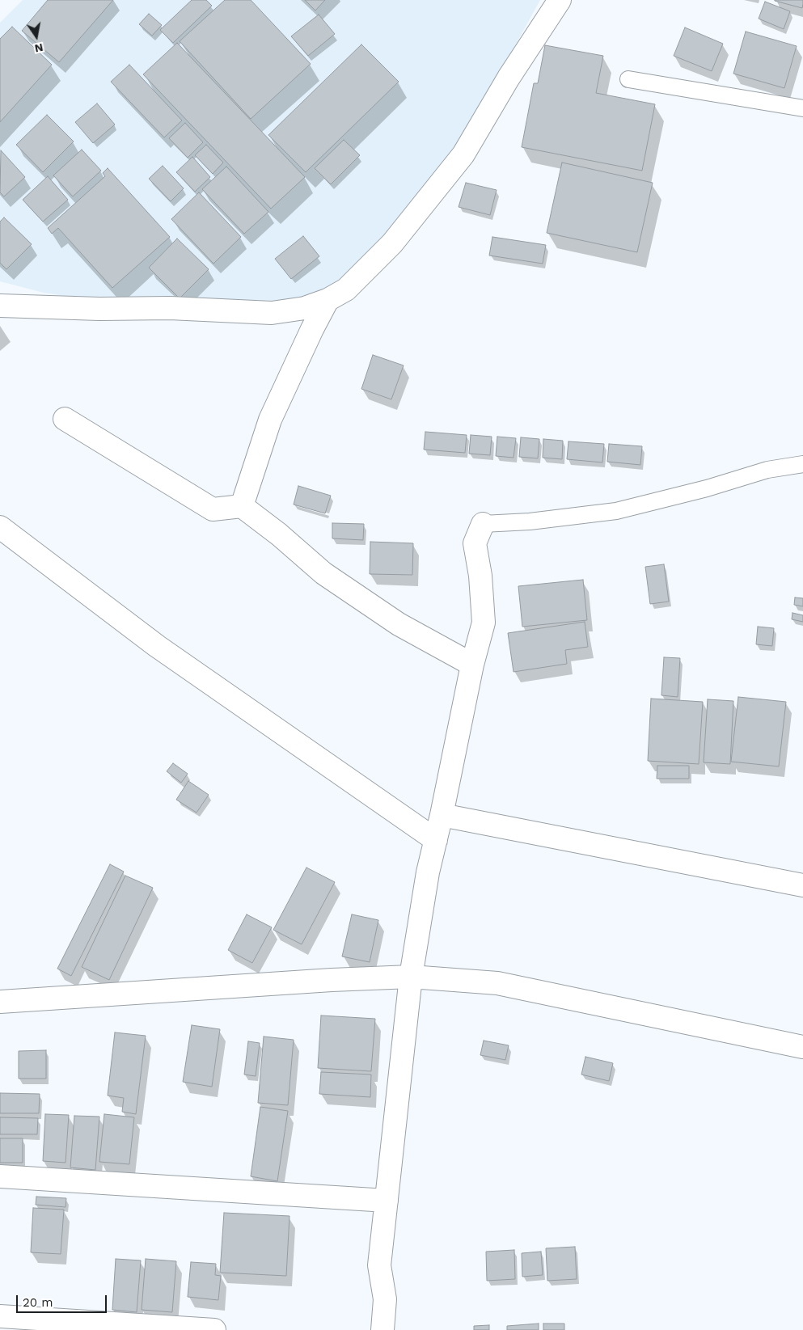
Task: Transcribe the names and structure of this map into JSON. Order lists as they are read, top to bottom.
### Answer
{
  "scale_bar": "20 m",
  "north": "bottom"
}
